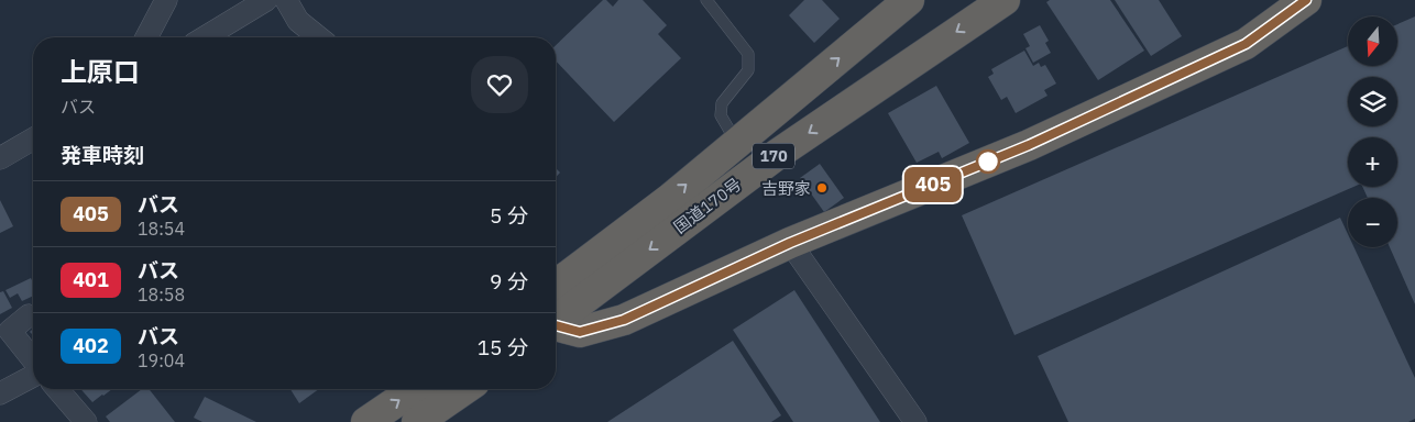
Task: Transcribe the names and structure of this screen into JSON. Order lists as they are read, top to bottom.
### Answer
{
  "streets": {
    "highway": ["170", "国道170号"]
  },
  "places": ["吉野家"],
  "lines": ["bus line 405"],
  "north": "bottom",
  "page": {
    "on_map": "405",
    "map_buttons": ["+", "−"],
    "heading": [
      ["上原口", "バス"],
      "発車時刻"
    ],
    "list": [
      {
        "mark": "405",
        "name": "バス",
        "note": "18:54",
        "value": "5 分"
      },
      {
        "mark": "401",
        "name": "バス",
        "note": "18:58",
        "value": "9 分"
      },
      {
        "mark": "402",
        "name": "バス",
        "note": "19:04",
        "value": "15 分"
      }
    ]
  }
}
